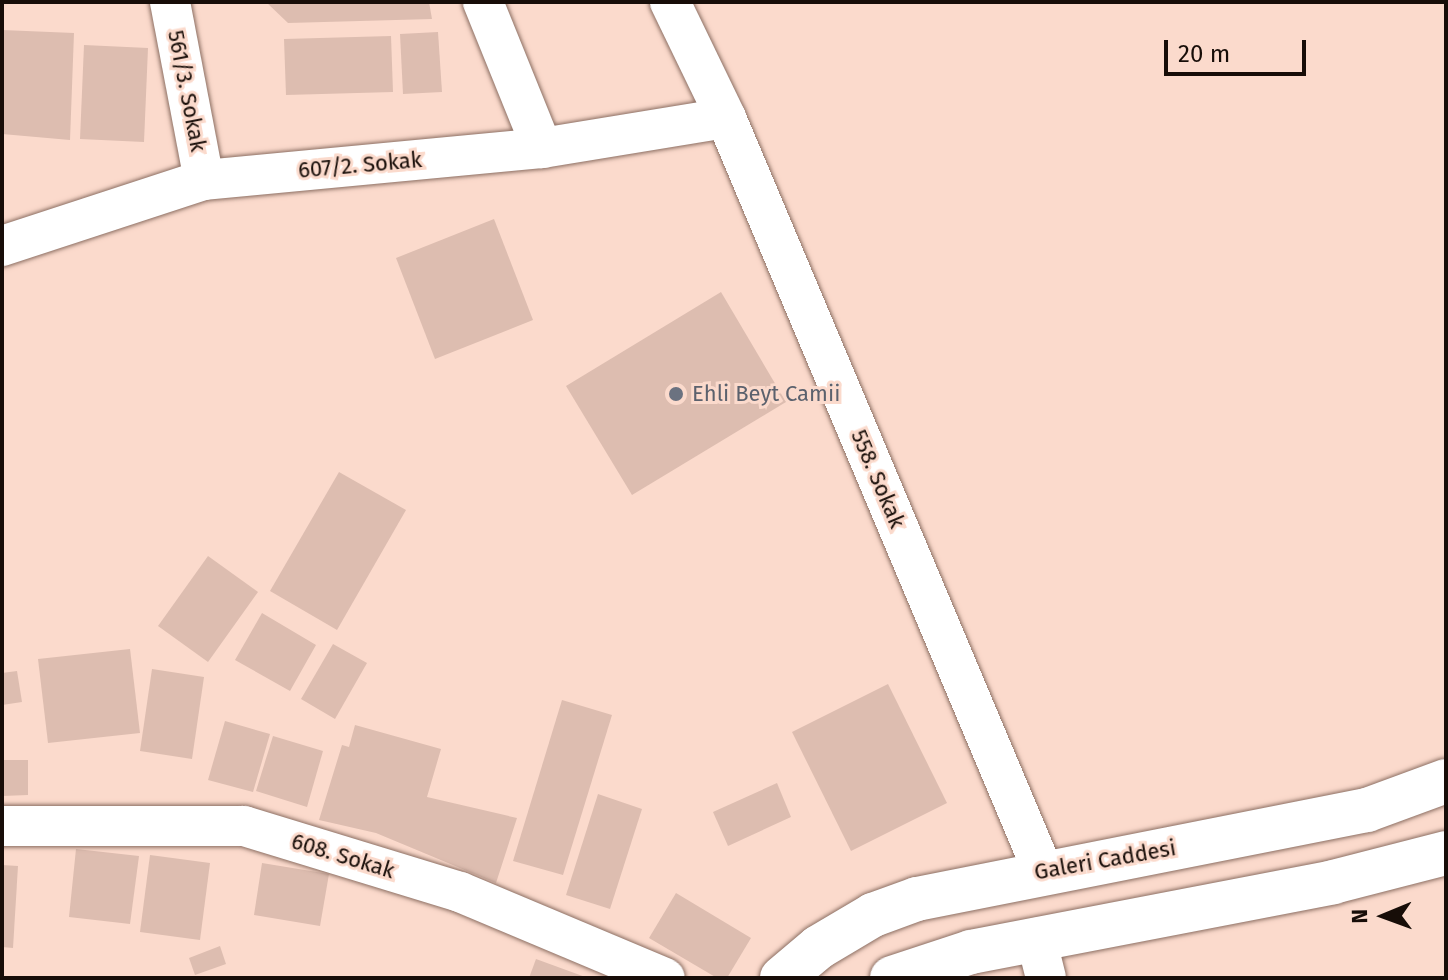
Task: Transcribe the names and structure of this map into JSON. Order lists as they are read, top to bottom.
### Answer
{
  "streets": {
    "main road": ["Galeri Caddesi"],
    "street": [
      "561/3. Sokak",
      "607/2. Sokak",
      "558. Sokak",
      "608. Sokak"
    ]
  },
  "crossings": [
    ["561/3. Sokak", "607/2. Sokak"],
    ["607/2. Sokak", "558. Sokak"],
    ["558. Sokak", "Galeri Caddesi"]
  ],
  "places": ["Ehli Beyt Camii"],
  "scale_bar": "20 m",
  "north": "left"
}
